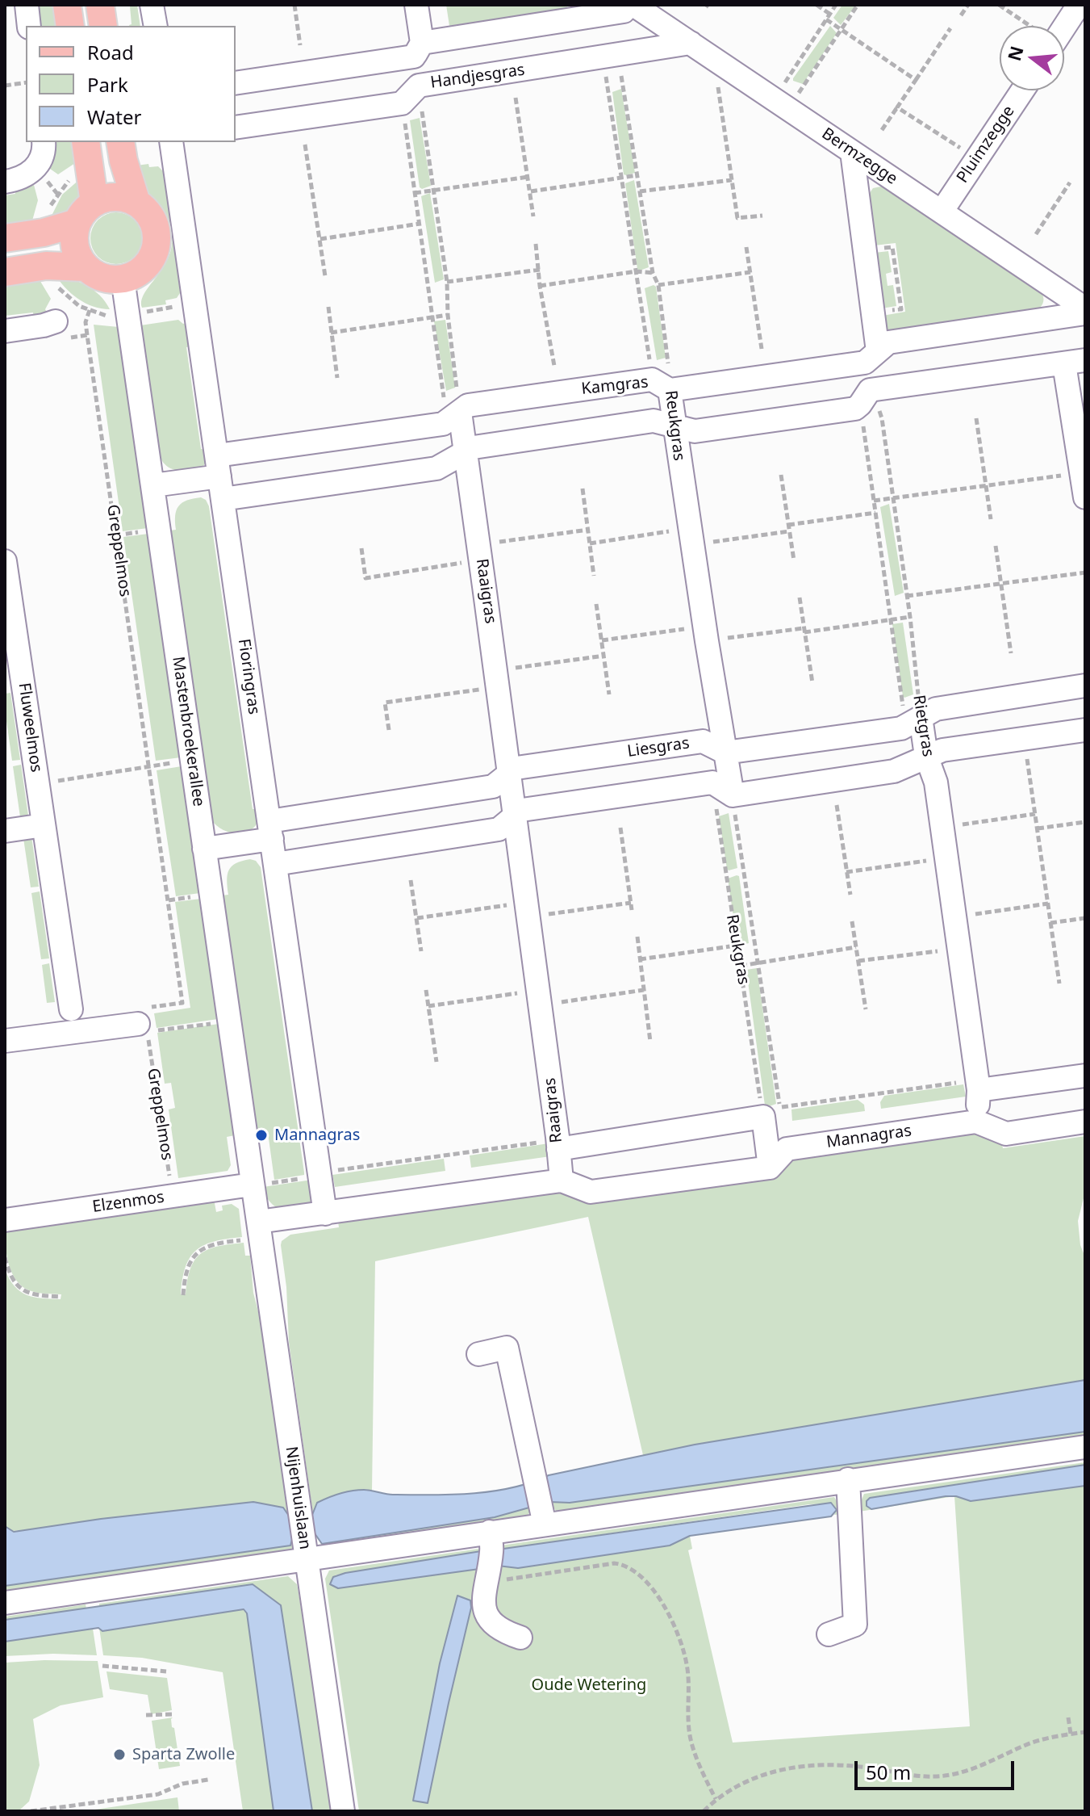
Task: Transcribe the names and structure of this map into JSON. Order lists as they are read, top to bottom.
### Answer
{
  "streets": {
    "street": [
      "Handjesgras",
      "Pluimzegge",
      "Bermzegge",
      "Kamgras",
      "Reukgras",
      "Raaigras",
      "Fioringras",
      "Rietgras",
      "Fluweelmos",
      "Mastenbroekerallee",
      "Liesgras",
      "Mannagras",
      "Elzenmos",
      "Nijenhuislaan"
    ],
    "path": ["Greppelmos"]
  },
  "crossings": [
    ["Handjesgras", "Bermzegge"],
    ["Handjesgras", "Reukgras"],
    ["Pluimzegge", "Bermzegge"],
    ["Kamgras", "Reukgras"],
    ["Kamgras", "Raaigras"],
    ["Kamgras", "Fioringras"],
    ["Kamgras", "Mastenbroekerallee"],
    ["Reukgras", "Liesgras"],
    ["Greppelmos", "Mastenbroekerallee"],
    ["Greppelmos", "Elzenmos"],
    ["Raaigras", "Liesgras"],
    ["Fioringras", "Liesgras"],
    ["Rietgras", "Liesgras"],
    ["Mastenbroekerallee", "Liesgras"],
    ["Mastenbroekerallee", "Elzenmos"],
    ["Mastenbroekerallee", "Nijenhuislaan"],
    ["Elzenmos", "Nijenhuislaan"]
  ],
  "parks": ["Oude Wetering"],
  "places": ["Mannagras", "Sparta Zwolle"],
  "legend": ["Road", "Park", "Water"],
  "scale_bar": "50 m",
  "north": "left"
}
